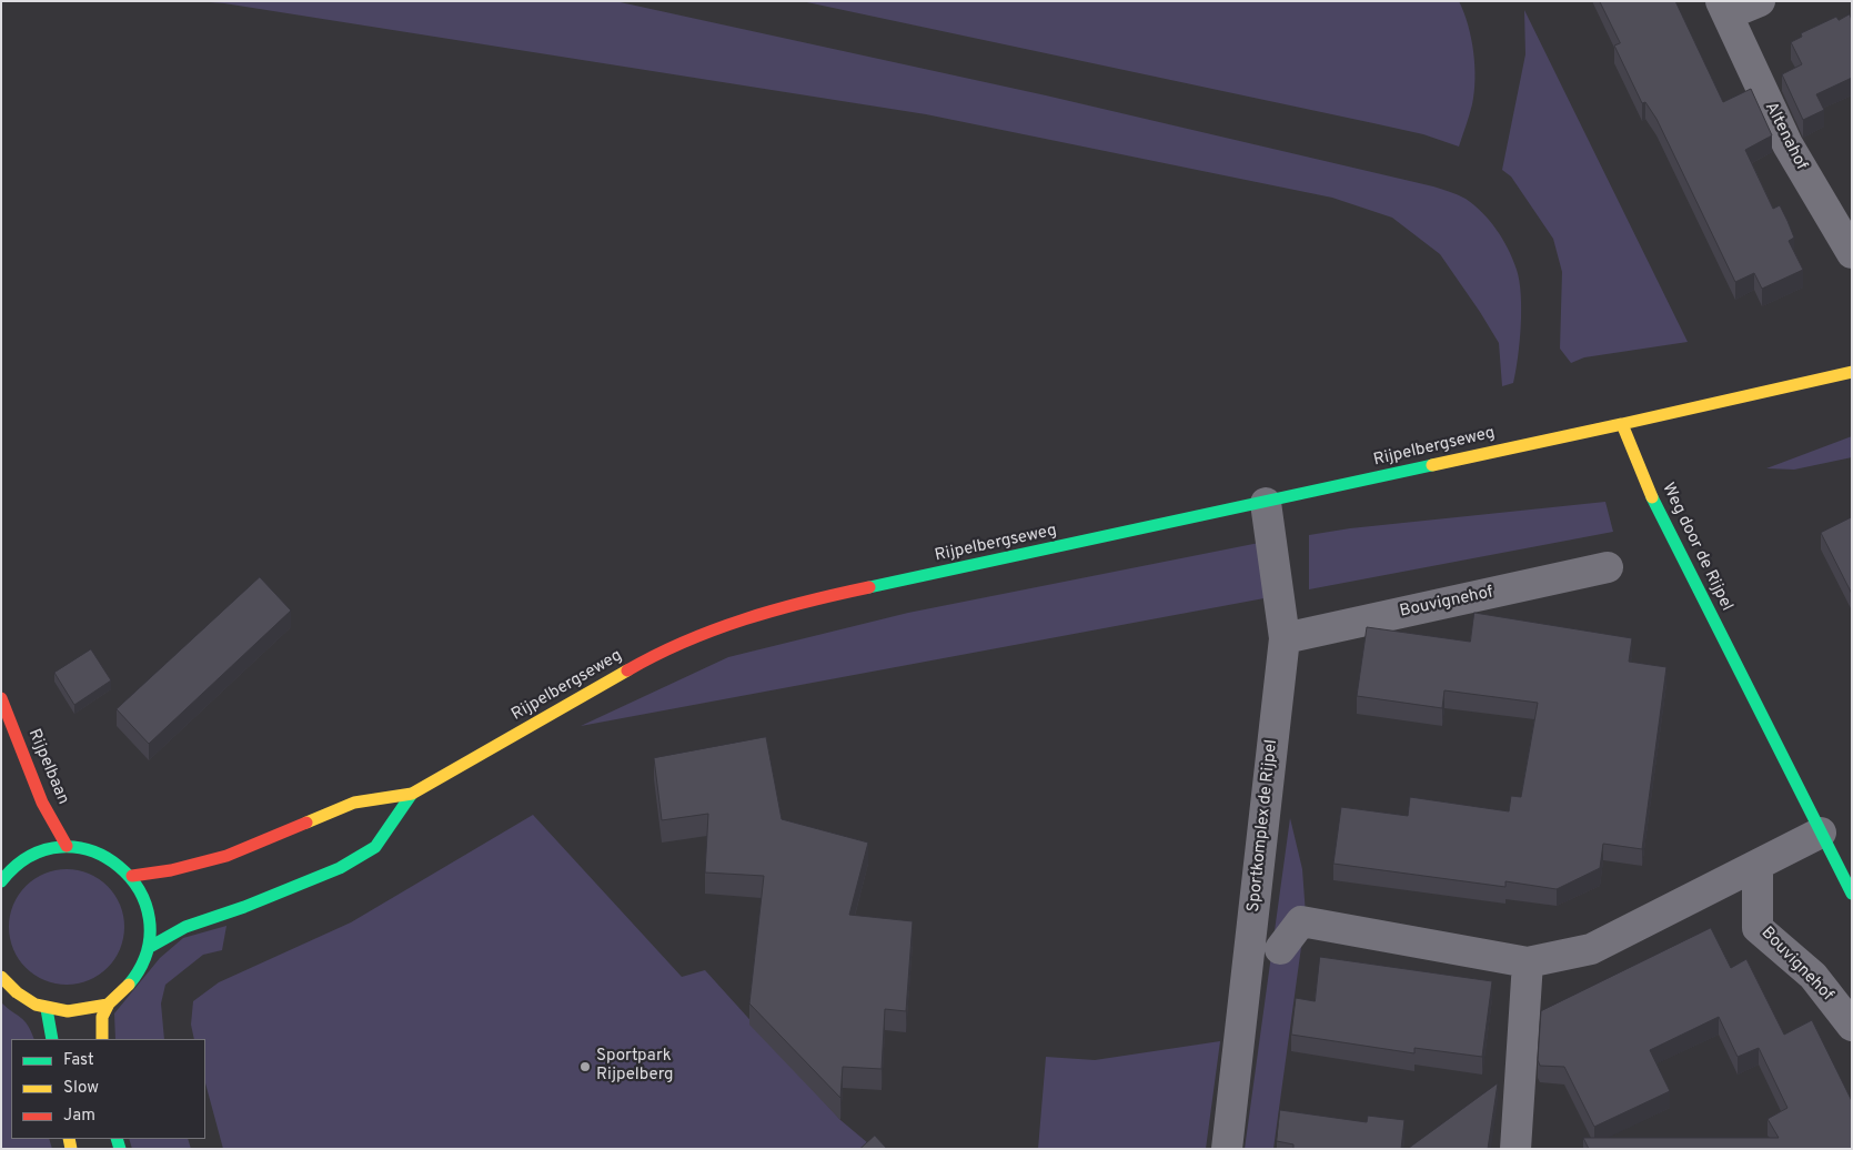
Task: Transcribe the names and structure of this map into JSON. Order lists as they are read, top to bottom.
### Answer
{
  "streets": {
    "street": [
      "Altenahof",
      "Rijpelbergseweg",
      "Weg door de Rijpel",
      "Bouvignehof",
      "Rijpelbaan",
      "Sportkomplex de Rijpel"
    ]
  },
  "crossings": [
    ["Rijpelbergseweg", "Weg door de Rijpel"],
    ["Rijpelbergseweg", "Sportkomplex de Rijpel"],
    ["Bouvignehof", "Sportkomplex de Rijpel"]
  ],
  "places": ["Sportpark Rijpelberg"],
  "legend": ["Fast", "Slow", "Jam"]
}
